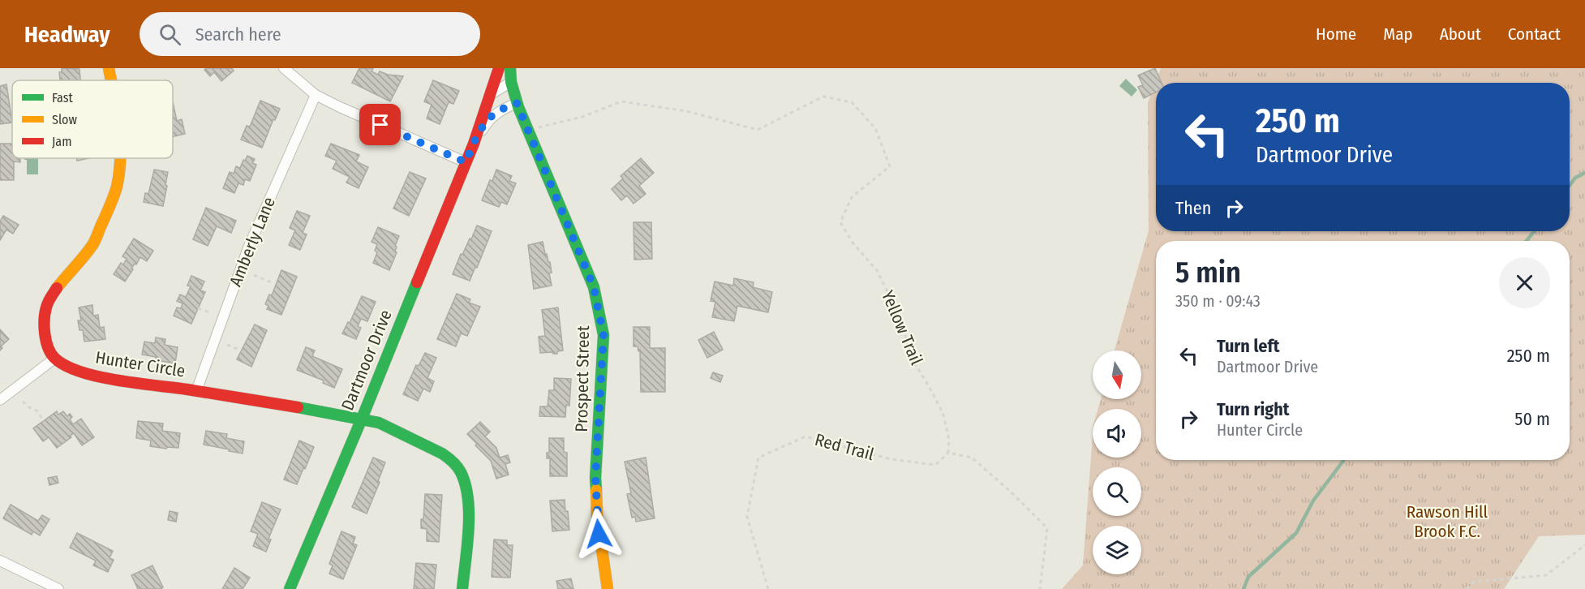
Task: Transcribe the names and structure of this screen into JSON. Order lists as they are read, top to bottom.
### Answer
{
  "streets": {
    "street": [
      "Amberly Lane",
      "Dartmoor Drive",
      "Hunter Circle",
      "Prospect Street"
    ],
    "path": ["Yellow Trail", "Red Trail"]
  },
  "crossings": [
    ["Amberly Lane", "Hunter Circle"],
    ["Yellow Trail", "Prospect Street"],
    ["Yellow Trail", "Red Trail"],
    ["Dartmoor Drive", "Hunter Circle"],
    ["Dartmoor Drive", "Prospect Street"]
  ],
  "parks": ["Rawson Hill Brook F.C."],
  "legend": ["Fast", "Slow", "Jam"],
  "north": "bottom",
  "page": {
    "header": "Headway",
    "search": "Search here",
    "nav": [
      "Home",
      "Map",
      "About",
      "Contact"
    ],
    "turn": ["250 m", "Dartmoor Drive"],
    "then": "Then",
    "heading": ["5 min", "350 m · 09:43"],
    "list": [
      {
        "name": "Turn left",
        "note": "Dartmoor Drive",
        "value": "250 m"
      },
      {
        "name": "Turn right",
        "note": "Hunter Circle",
        "value": "50 m"
      }
    ]
  }
}
